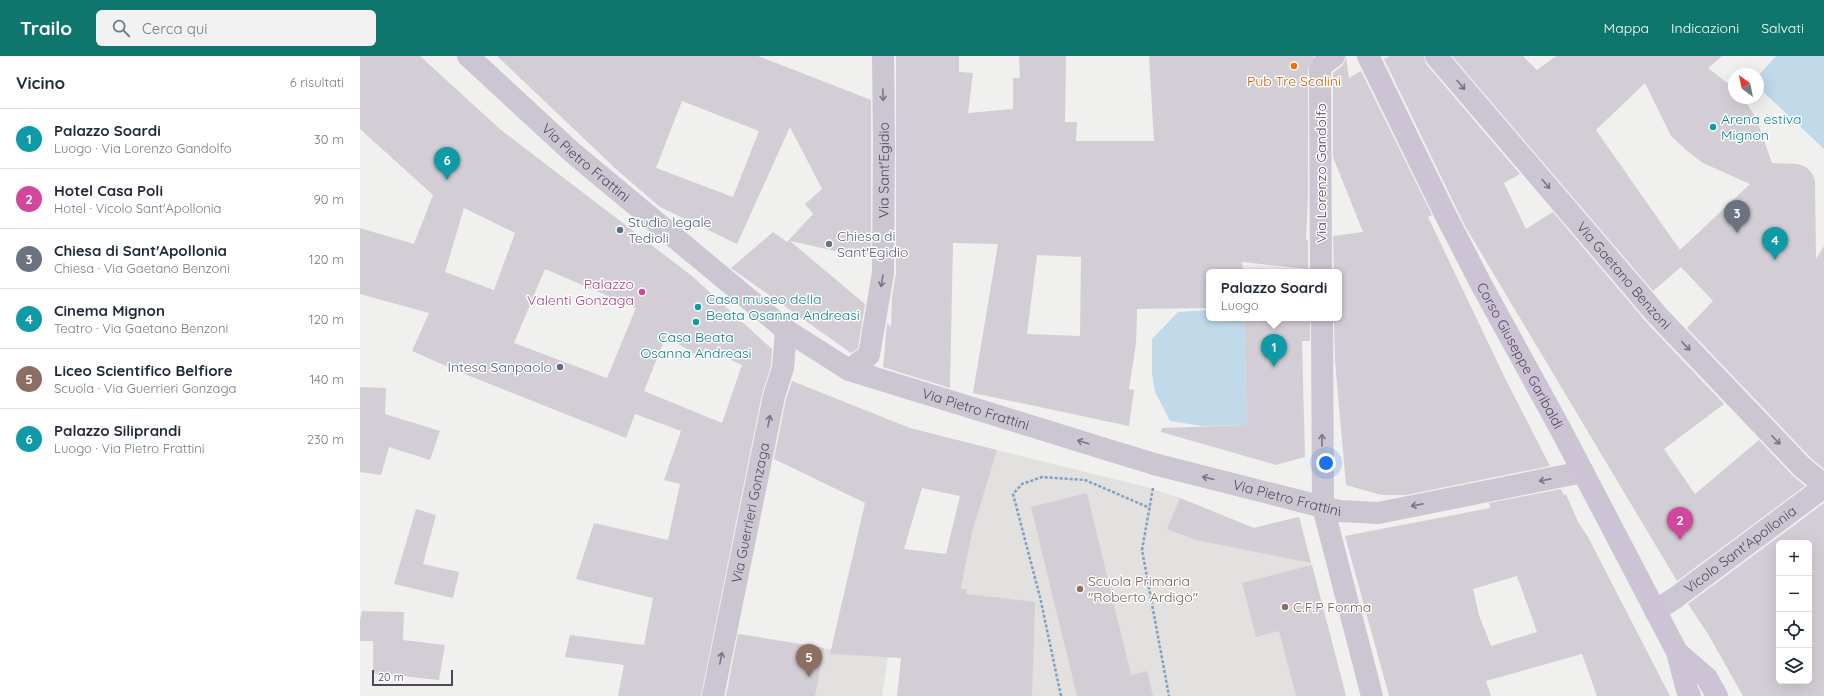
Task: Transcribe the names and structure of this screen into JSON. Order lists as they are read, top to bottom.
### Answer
{
  "streets": {
    "main road": ["Corso Giuseppe Garibaldi"],
    "street": [
      "Via Pietro Frattini",
      "Via Sant'Egidio",
      "Via Lorenzo Gandolfo",
      "Via Gaetano Benzoni",
      "Via Guerrieri Gonzaga",
      "Vicolo Sant'Apollonia"
    ]
  },
  "crossings": [
    ["Via Pietro Frattini", "Via Sant'Egidio"],
    ["Via Pietro Frattini", "Corso Giuseppe Garibaldi"],
    ["Via Pietro Frattini", "Via Guerrieri Gonzaga"],
    ["Via Gaetano Benzoni", "Vicolo Sant'Apollonia"],
    ["Corso Giuseppe Garibaldi", "Vicolo Sant'Apollonia"]
  ],
  "one_way": [
    "Via Pietro Frattini",
    "Via Sant'Egidio",
    "Via Gaetano Benzoni",
    "Via Guerrieri Gonzaga"
  ],
  "places": [
    "Pub Tre Scalini",
    "Arena estiva Mignon",
    "Studio legale Tedioli",
    "Chiesa di Sant'Egidio",
    "Palazzo Valenti Gonzaga",
    "Casa museo della Beata Osanna Andreasi",
    "Casa Beata Osanna Andreasi",
    "Intesa Sanpaolo",
    "Scuola Primaria \"Roberto Ardigò\"",
    "C.F.P For.ma"
  ],
  "scale_bar": "20 m",
  "north": "top left",
  "page": {
    "header": "Trailo",
    "search": "Cerca qui",
    "nav": ["Mappa", "Indicazioni", "Salvati"],
    "heading": ["Vicino", "6 risultati"],
    "list": [
      {
        "mark": "1",
        "name": "Palazzo Soardi",
        "note": "Luogo · Via Lorenzo Gandolfo",
        "value": "30 m"
      },
      {
        "mark": "2",
        "name": "Hotel Casa Poli",
        "note": "Hotel · Vicolo Sant'Apollonia",
        "value": "90 m"
      },
      {
        "mark": "3",
        "name": "Chiesa di Sant'Apollonia",
        "note": "Chiesa · Via Gaetano Benzoni",
        "value": "120 m"
      },
      {
        "mark": "4",
        "name": "Cinema Mignon",
        "note": "Teatro · Via Gaetano Benzoni",
        "value": "120 m"
      },
      {
        "mark": "5",
        "name": "Liceo Scientifico Belfiore",
        "note": "Scuola · Via Guerrieri Gonzaga",
        "value": "140 m"
      },
      {
        "mark": "6",
        "name": "Palazzo Siliprandi",
        "note": "Luogo · Via Pietro Frattini",
        "value": "230 m"
      }
    ],
    "pins": [
      "6",
      "3",
      "4",
      "1",
      "2",
      "5"
    ],
    "popup": ["Palazzo Soardi", "Luogo"],
    "map_buttons": ["+", "−"],
    "scale": "20 m"
  }
}
